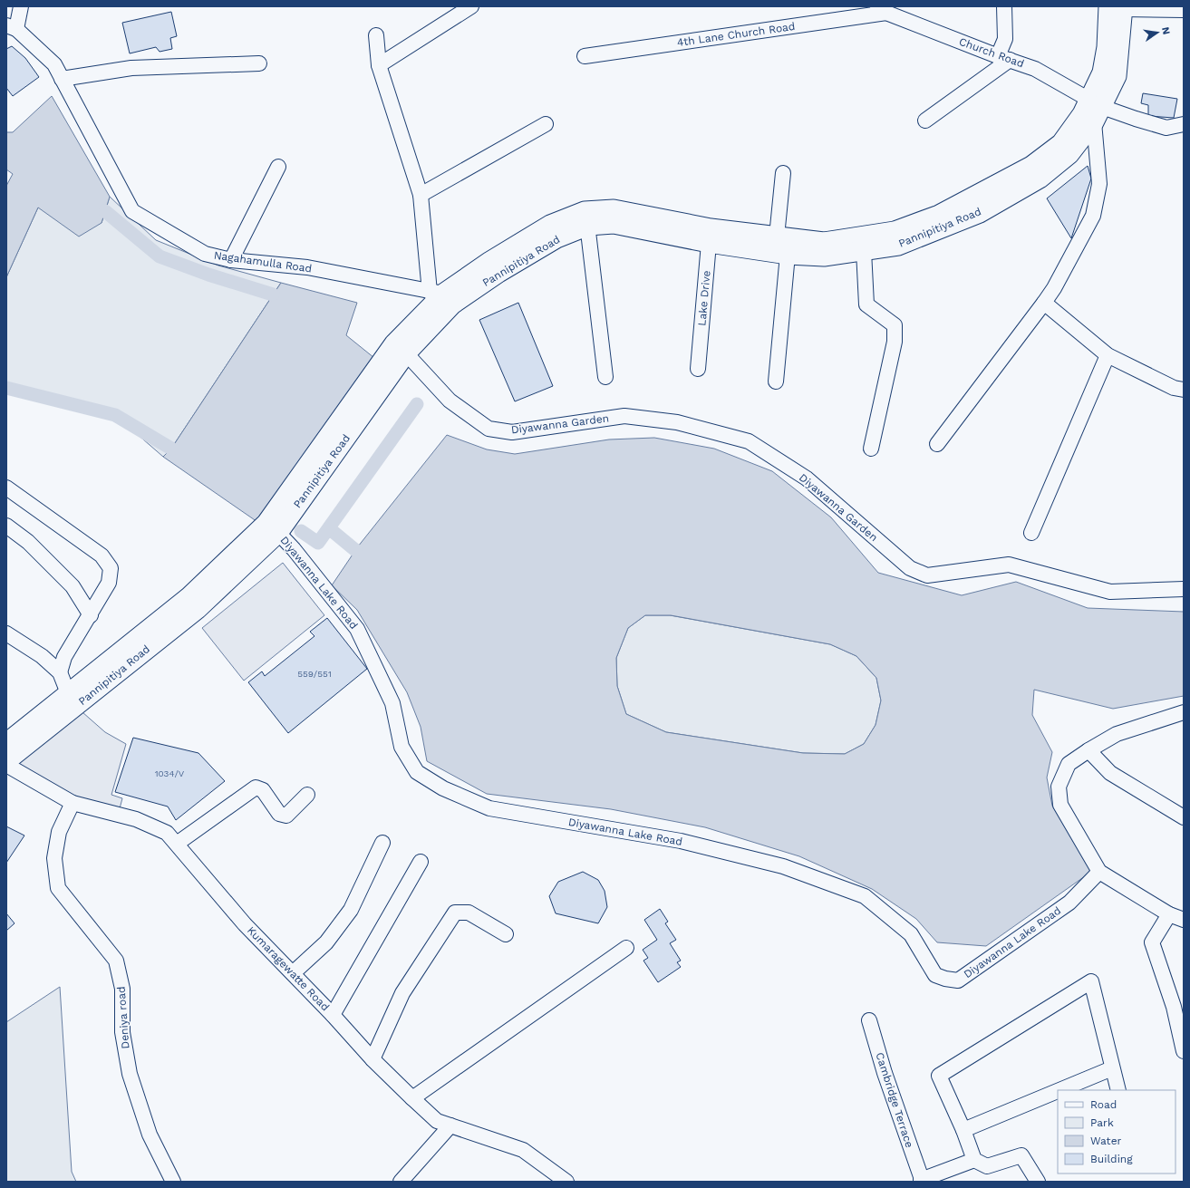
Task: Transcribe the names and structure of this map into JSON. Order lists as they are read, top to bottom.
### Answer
{
  "streets": {
    "main road": ["Pannipitiya Road"],
    "street": [
      "4th Lane Church Road",
      "Church Road",
      "Nagahamulla Road",
      "Lake Drive",
      "Diyawanna Garden",
      "Diyawanna Lake Road",
      "Kumaragewatte Road",
      "Deniya road",
      "Cambridge Terrace"
    ]
  },
  "crossings": [
    ["4th Lane Church Road", "Church Road"],
    ["Church Road", "Pannipitiya Road"],
    ["Pannipitiya Road", "Nagahamulla Road"],
    ["Pannipitiya Road", "Lake Drive"],
    ["Pannipitiya Road", "Diyawanna Garden"],
    ["Pannipitiya Road", "Diyawanna Lake Road"],
    ["Kumaragewatte Road", "Deniya road"]
  ],
  "house_numbers": ["559/551", "1034/V"],
  "legend": [
    "Road",
    "Park",
    "Water",
    "Building"
  ],
  "north": "right"
}
